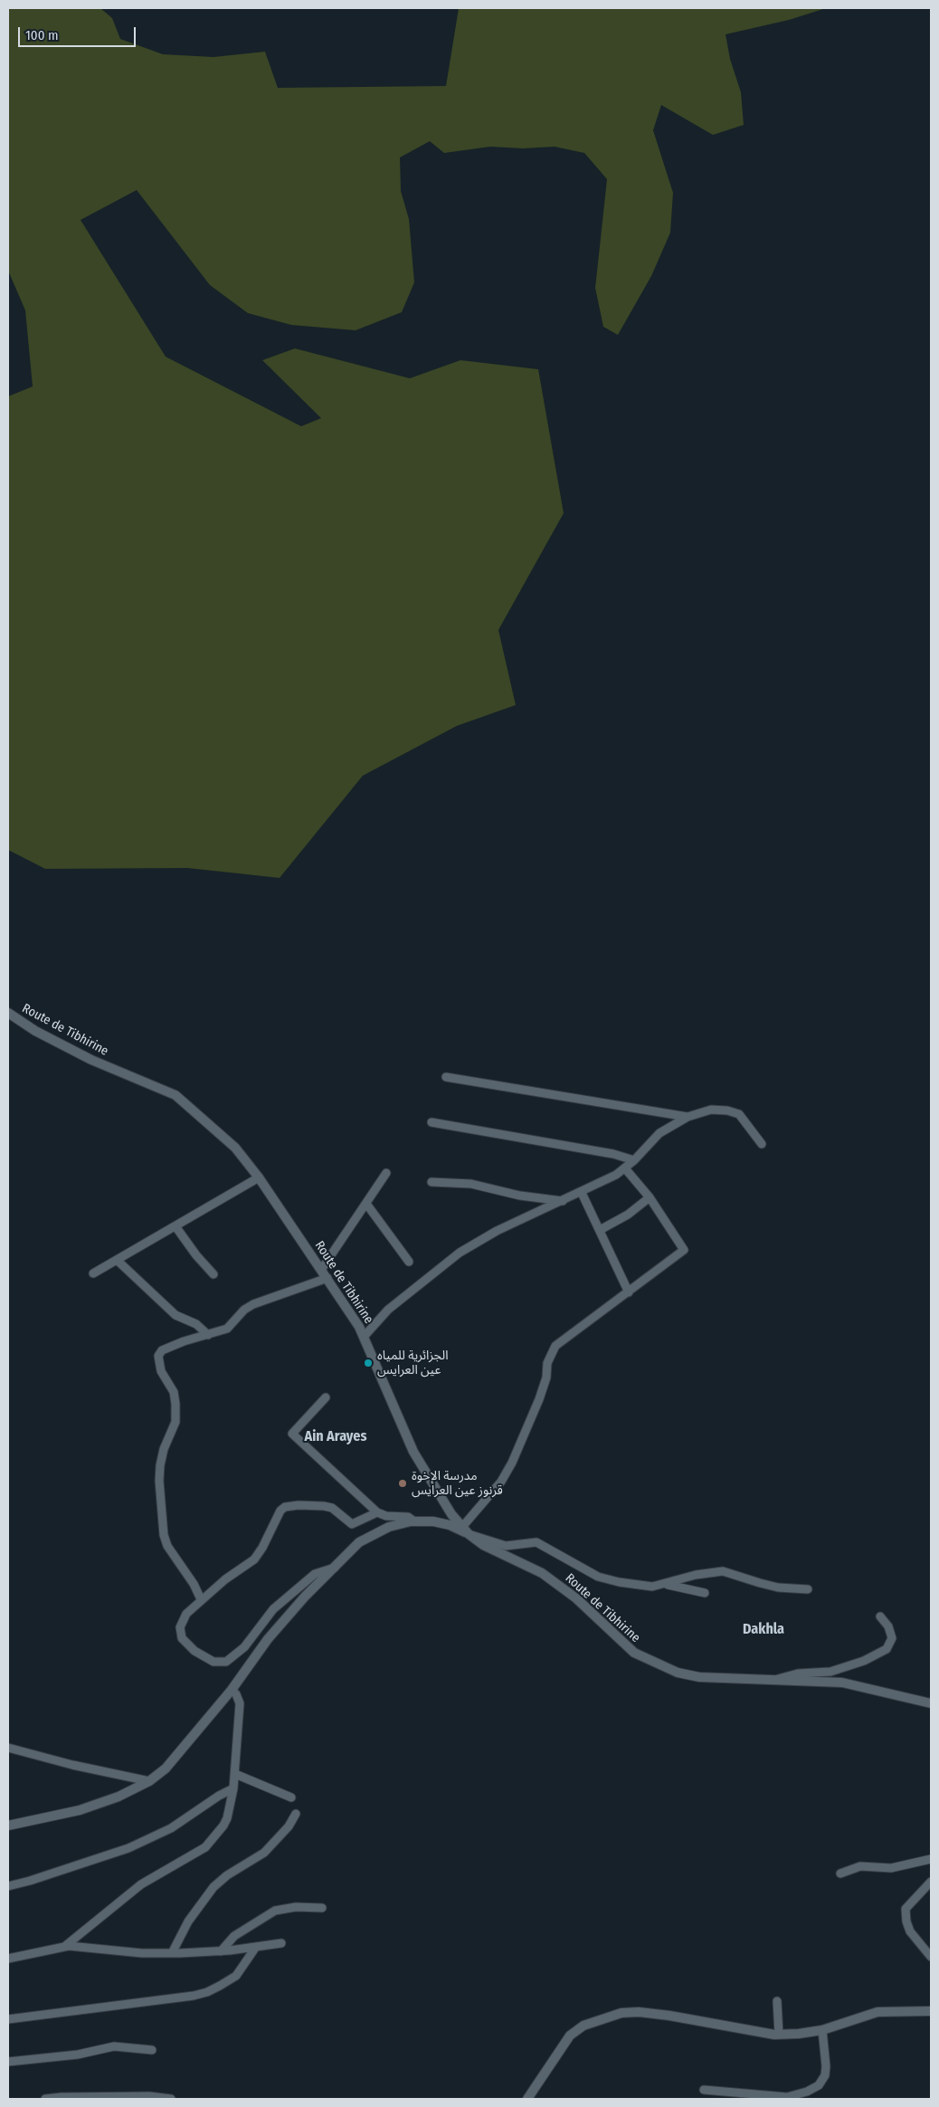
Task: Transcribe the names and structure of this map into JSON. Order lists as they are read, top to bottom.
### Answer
{
  "streets": {
    "street": ["Route de Tibhirine"]
  },
  "districts": ["Ain Arayes", "Dakhla"],
  "places": ["الجزائرية للمياه عين العرايس", "مدرسة الإخوة قرنوز عين العرايس"],
  "scale_bar": "100 m"
}
